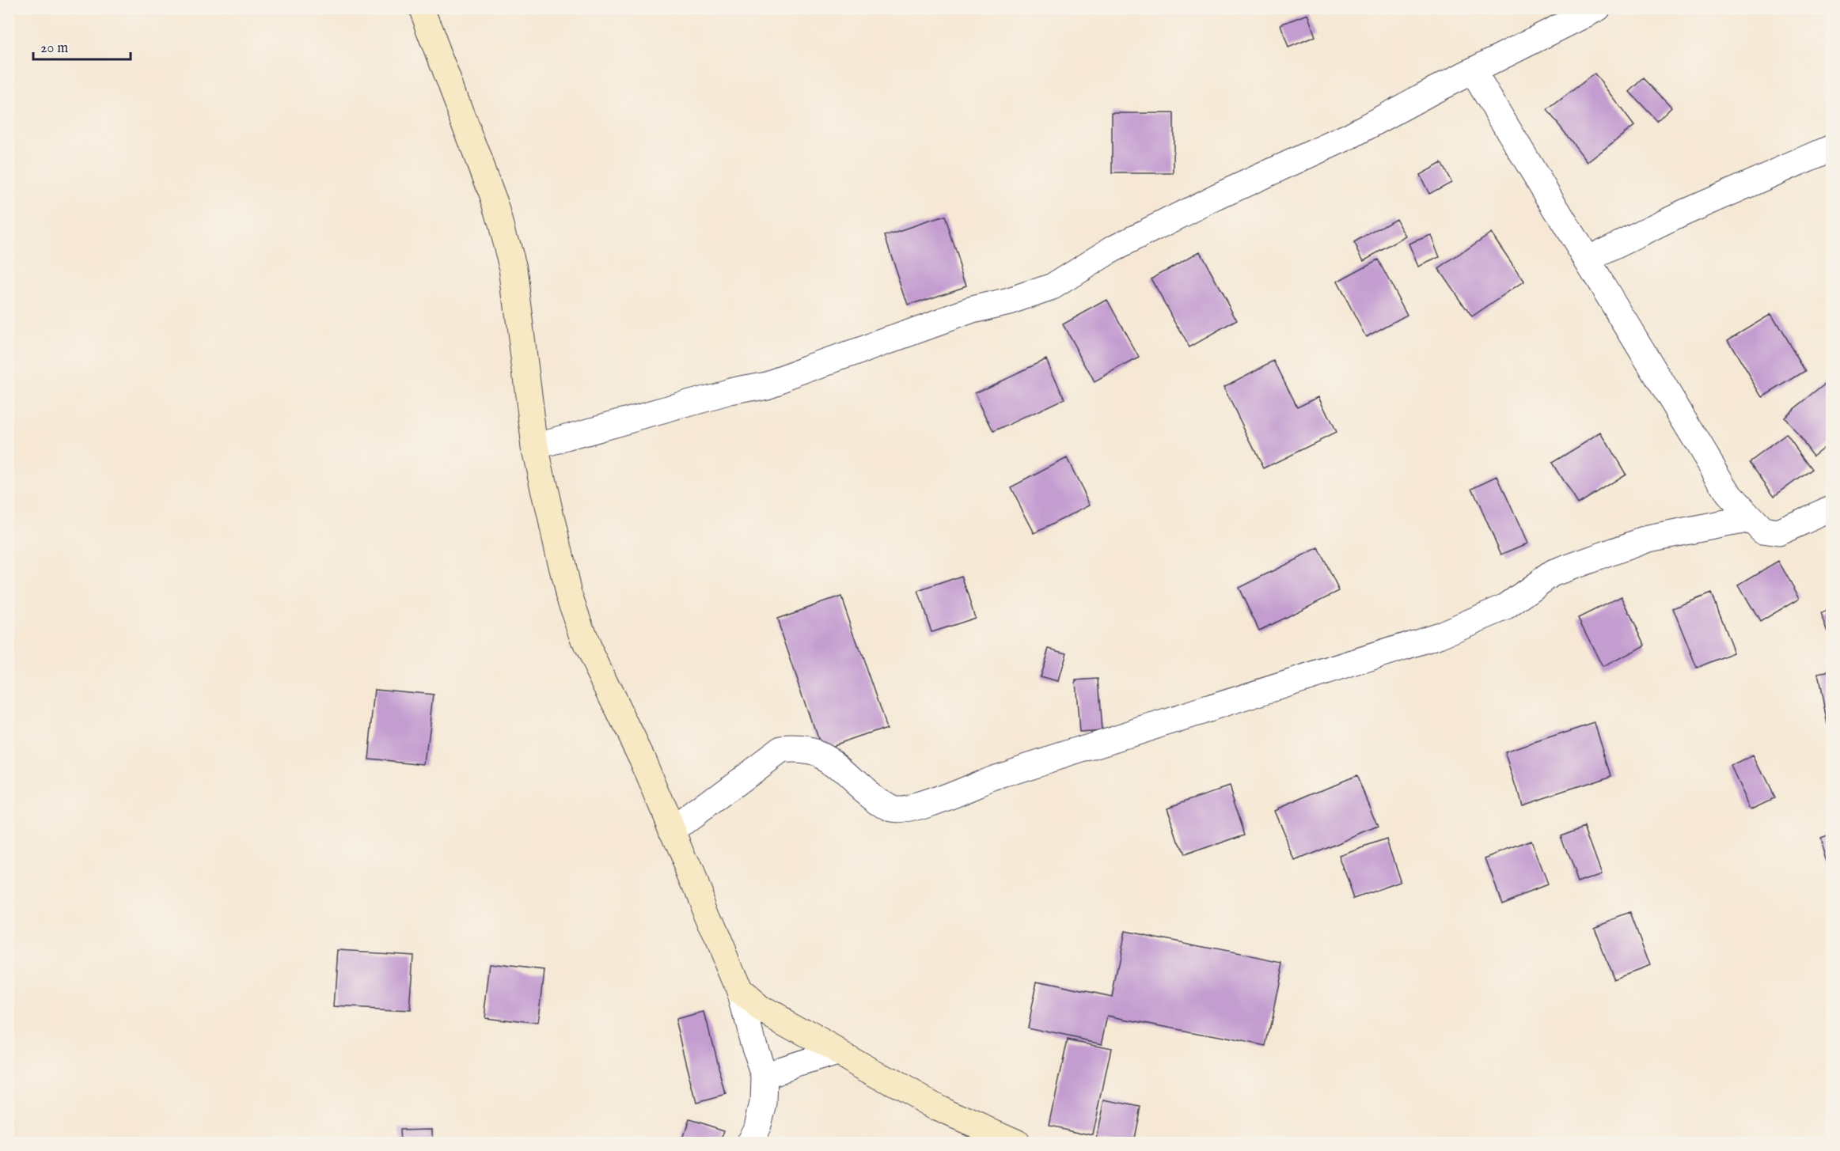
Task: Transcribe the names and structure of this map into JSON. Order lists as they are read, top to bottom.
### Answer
{
  "scale_bar": "20 m"
}
